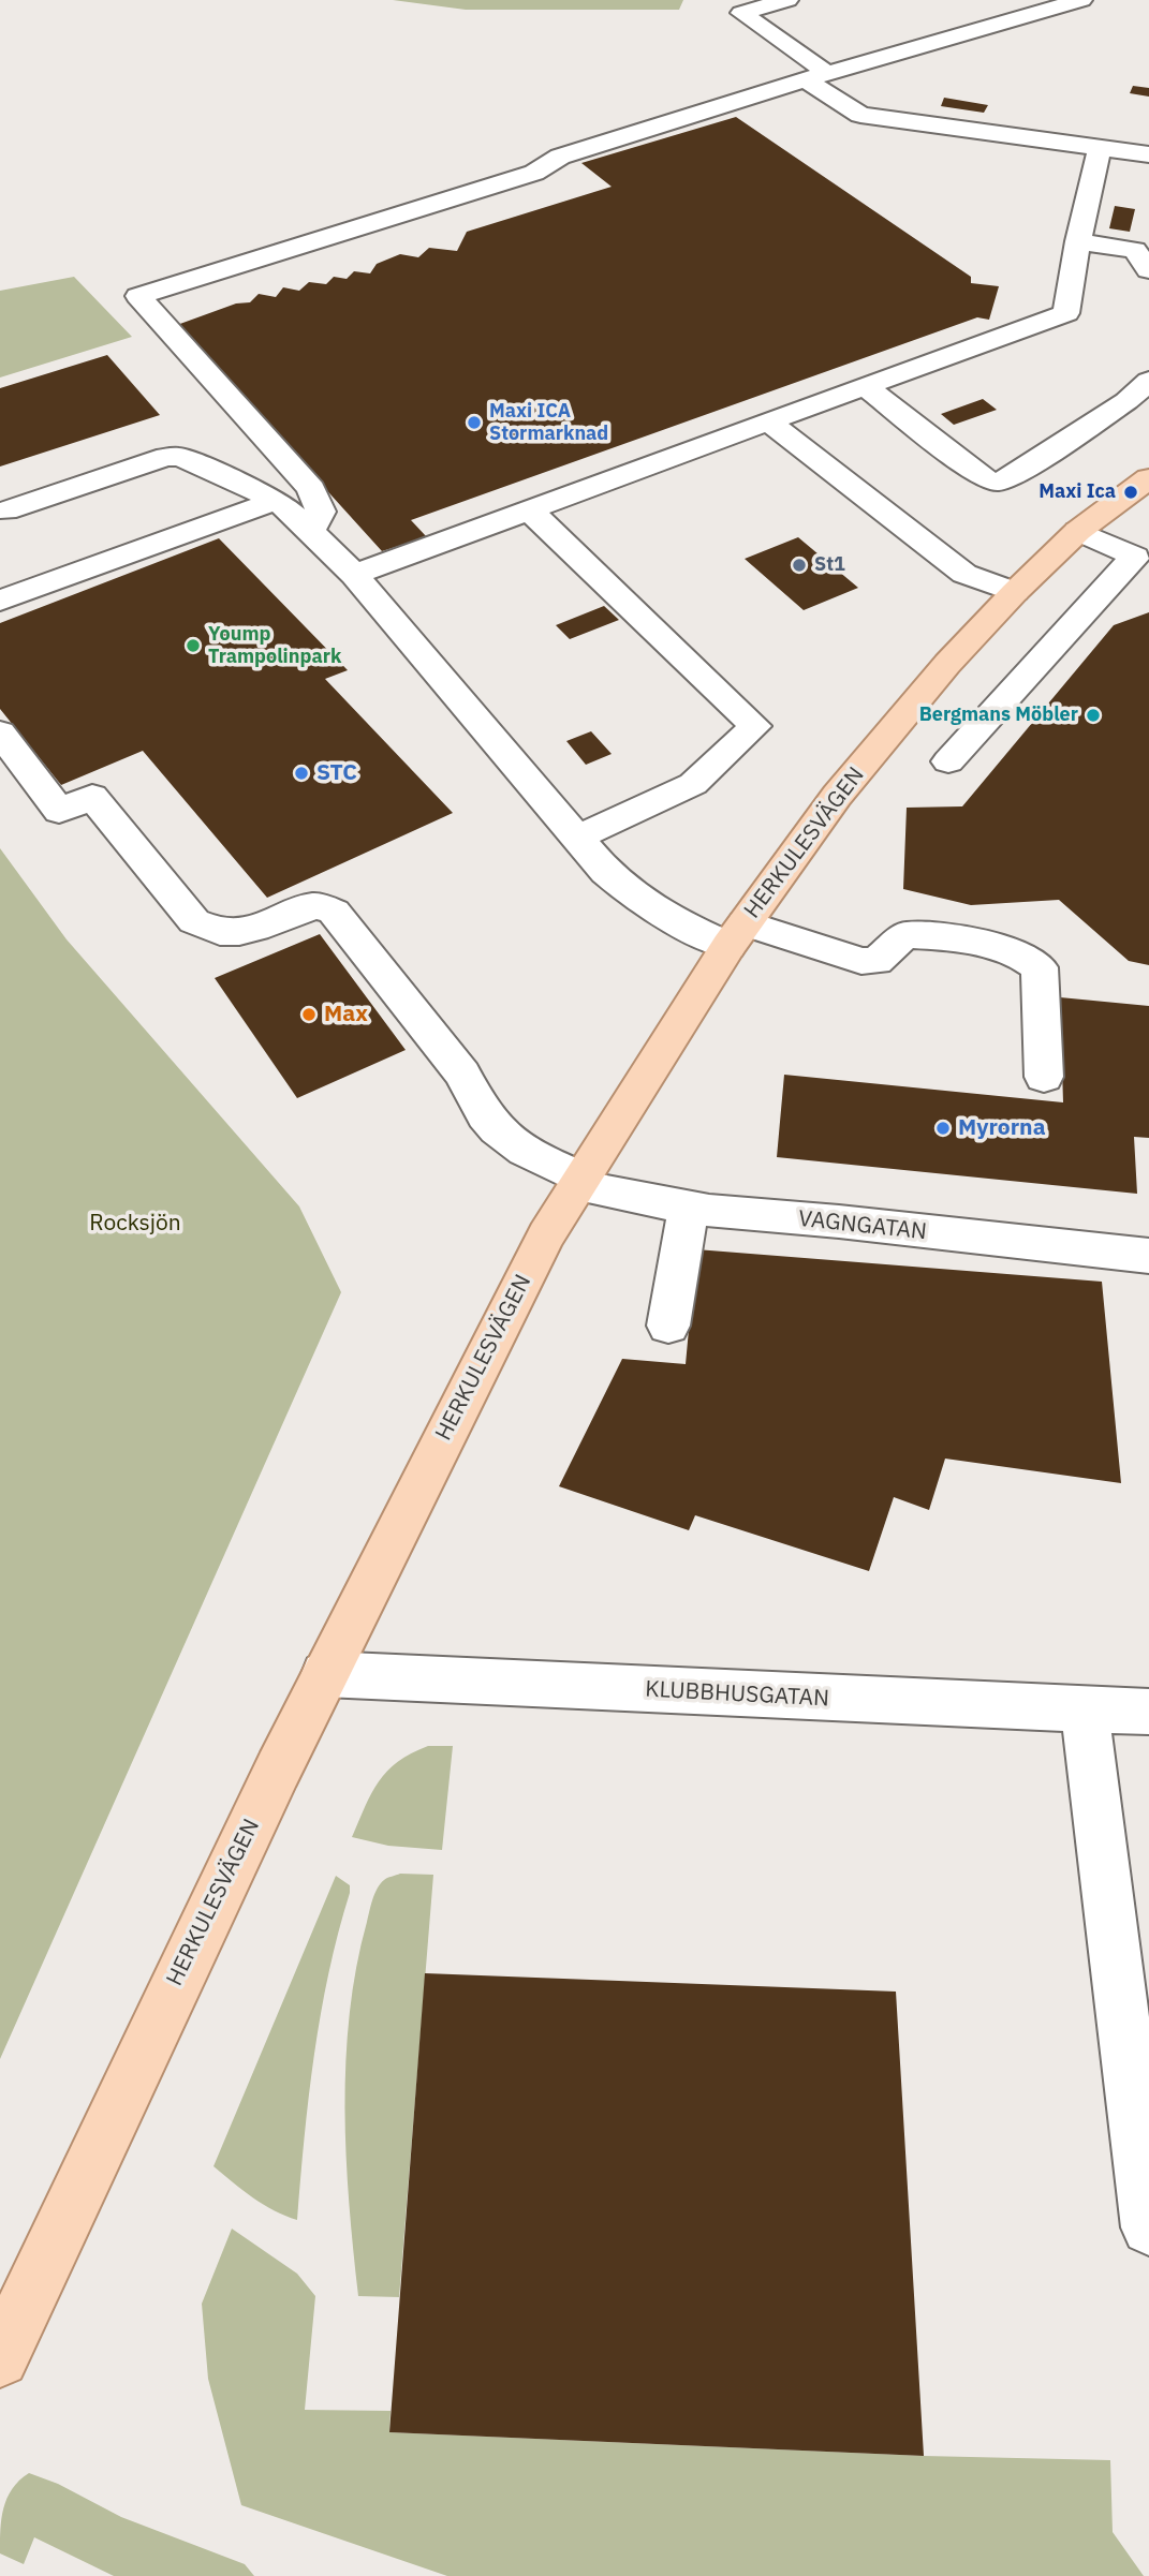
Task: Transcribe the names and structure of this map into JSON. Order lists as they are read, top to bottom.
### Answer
{
  "streets": {
    "main road": ["HERKULESVÄGEN"],
    "street": ["VAGNGATAN", "KLUBBHUSGATAN"]
  },
  "crossings": [
    ["HERKULESVÄGEN", "VAGNGATAN"],
    ["HERKULESVÄGEN", "KLUBBHUSGATAN"]
  ],
  "parks": ["Rocksjön"],
  "places": [
    "Maxi ICA Stormarknad",
    "Maxi Ica",
    "St1",
    "Yoump Trampolinpark",
    "Bergmans Möbler",
    "STC",
    "Max",
    "Myrorna"
  ]
}
